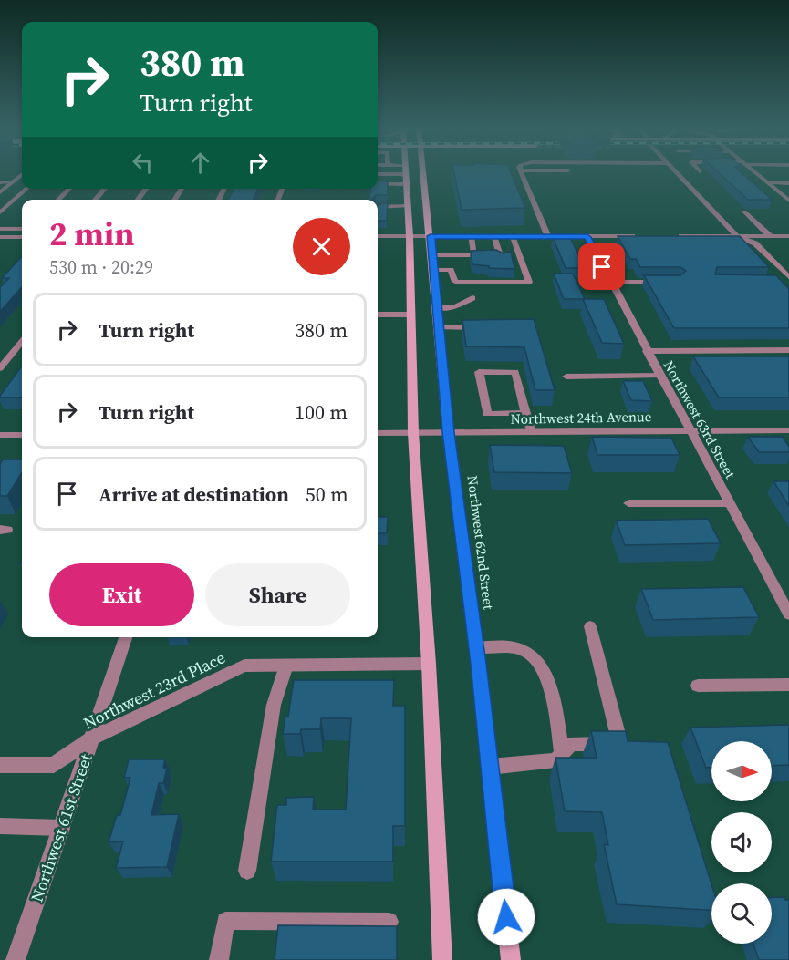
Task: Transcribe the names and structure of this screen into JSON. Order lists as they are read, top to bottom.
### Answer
{
  "streets": {
    "main road": ["Northwest 62nd Street"],
    "street": [
      "Northwest 24th Avenue",
      "Northwest 63rd Street",
      "Northwest 23rd Place",
      "Northwest 61st Street"
    ]
  },
  "crossings": [
    ["Northwest 24th Avenue", "Northwest 63rd Street"],
    ["Northwest 24th Avenue", "Northwest 62nd Street"],
    ["Northwest 23rd Place", "Northwest 61st Street"]
  ],
  "north": "right",
  "page": {
    "turn": ["380 m", "Turn right"],
    "heading": ["2 min", "530 m · 20:29"],
    "list": [
      {
        "name": "Turn right",
        "value": "380 m"
      },
      {
        "name": "Turn right",
        "value": "100 m"
      },
      {
        "name": "Arrive at destination",
        "value": "50 m"
      }
    ],
    "buttons": ["Exit", "Share"]
  }
}
